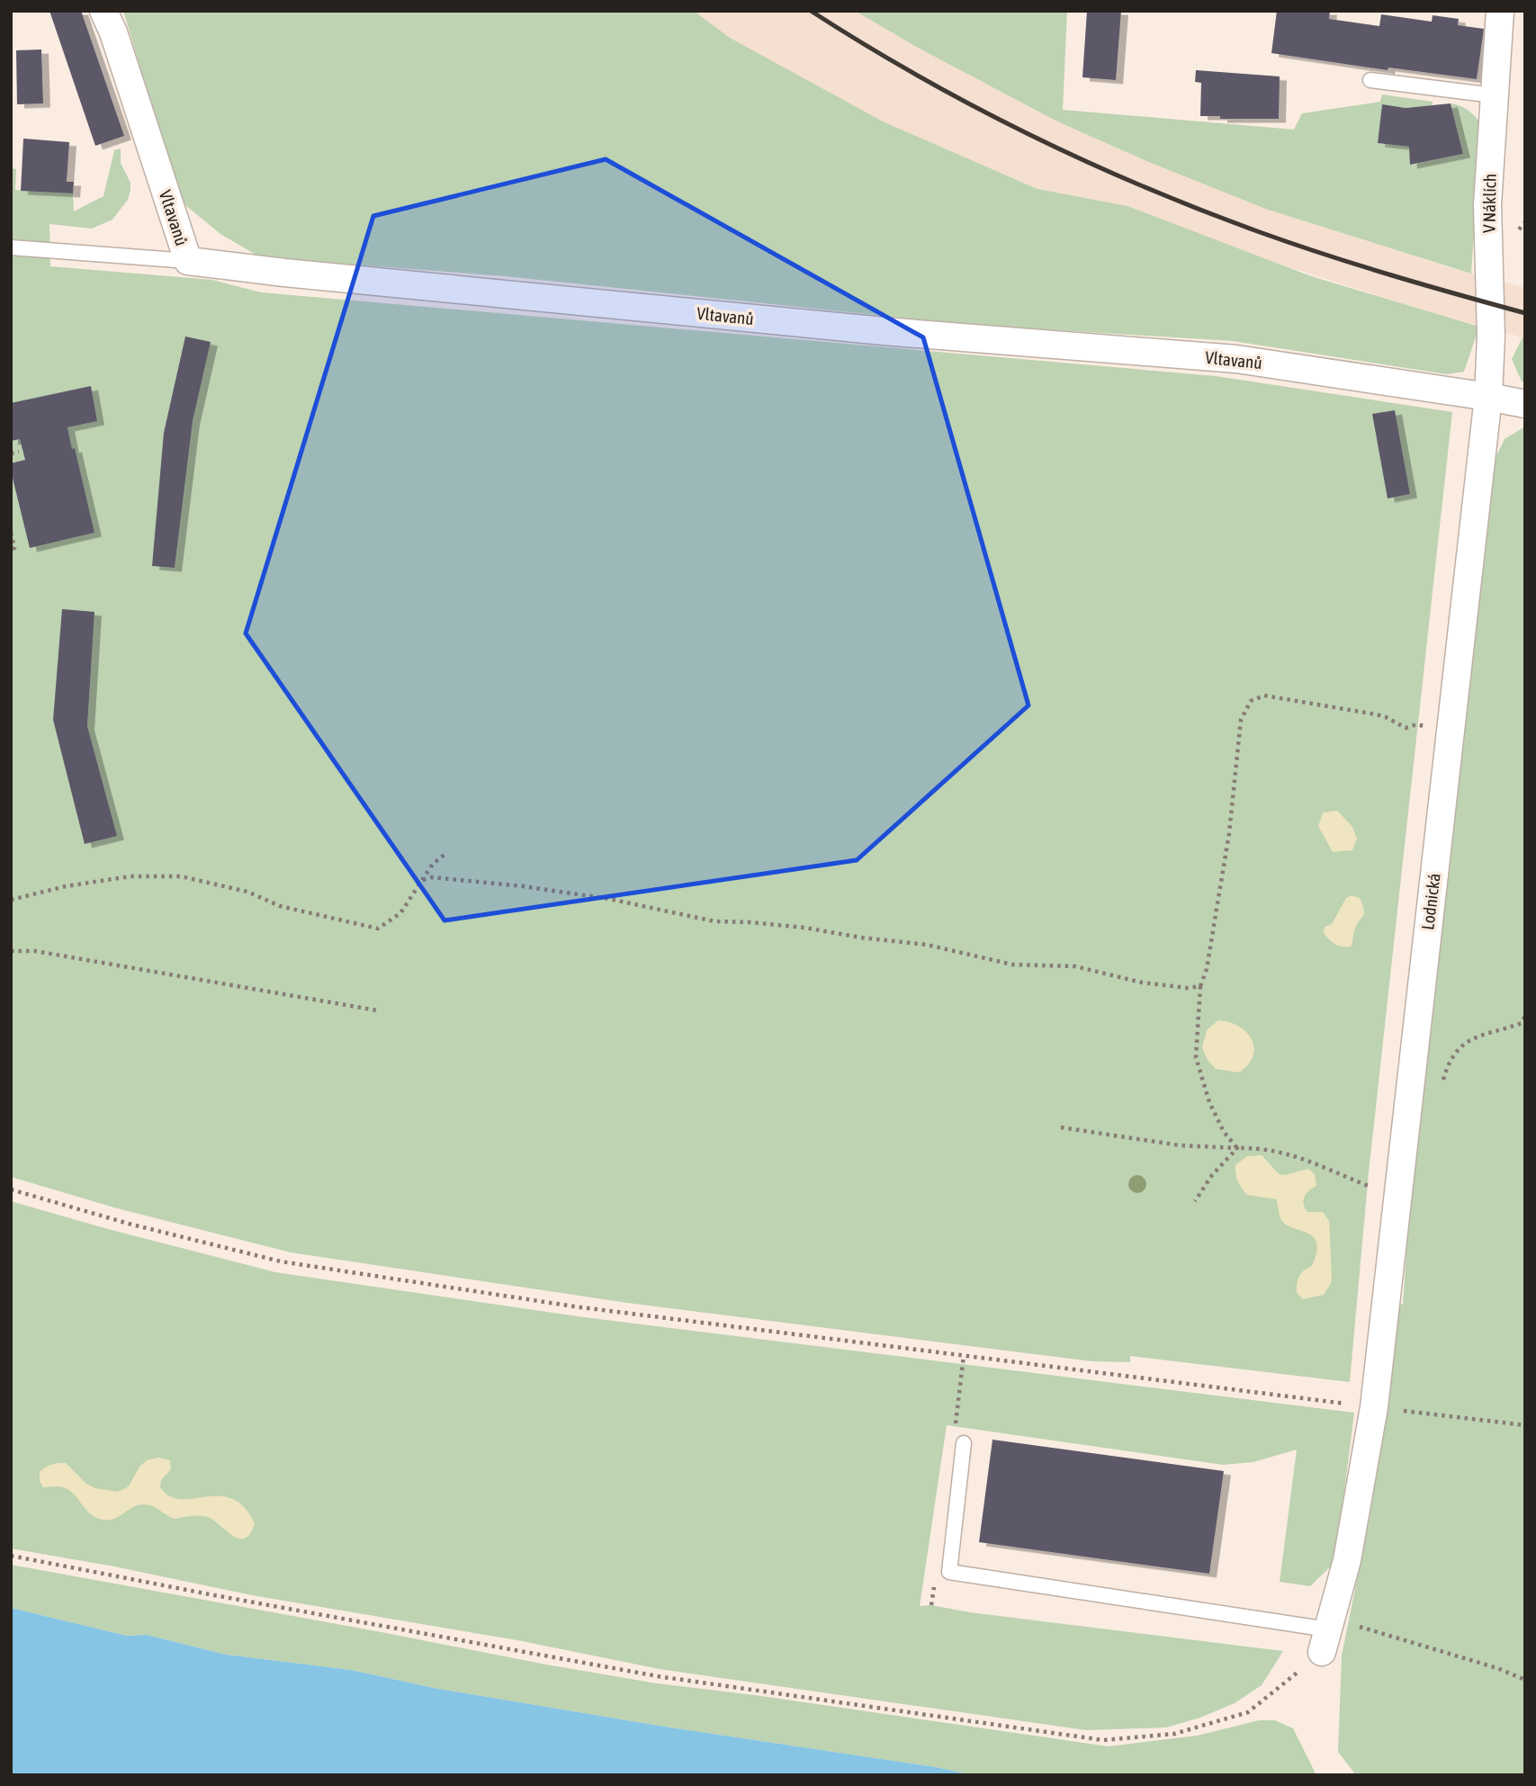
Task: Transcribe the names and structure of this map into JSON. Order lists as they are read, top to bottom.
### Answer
{
  "streets": {
    "street": ["V Náklích", "Vltavanů", "Lodnická"]
  },
  "crossings": [
    ["V Náklích", "Vltavanů"],
    ["V Náklích", "Lodnická"],
    ["Vltavanů", "Lodnická"]
  ]
}
